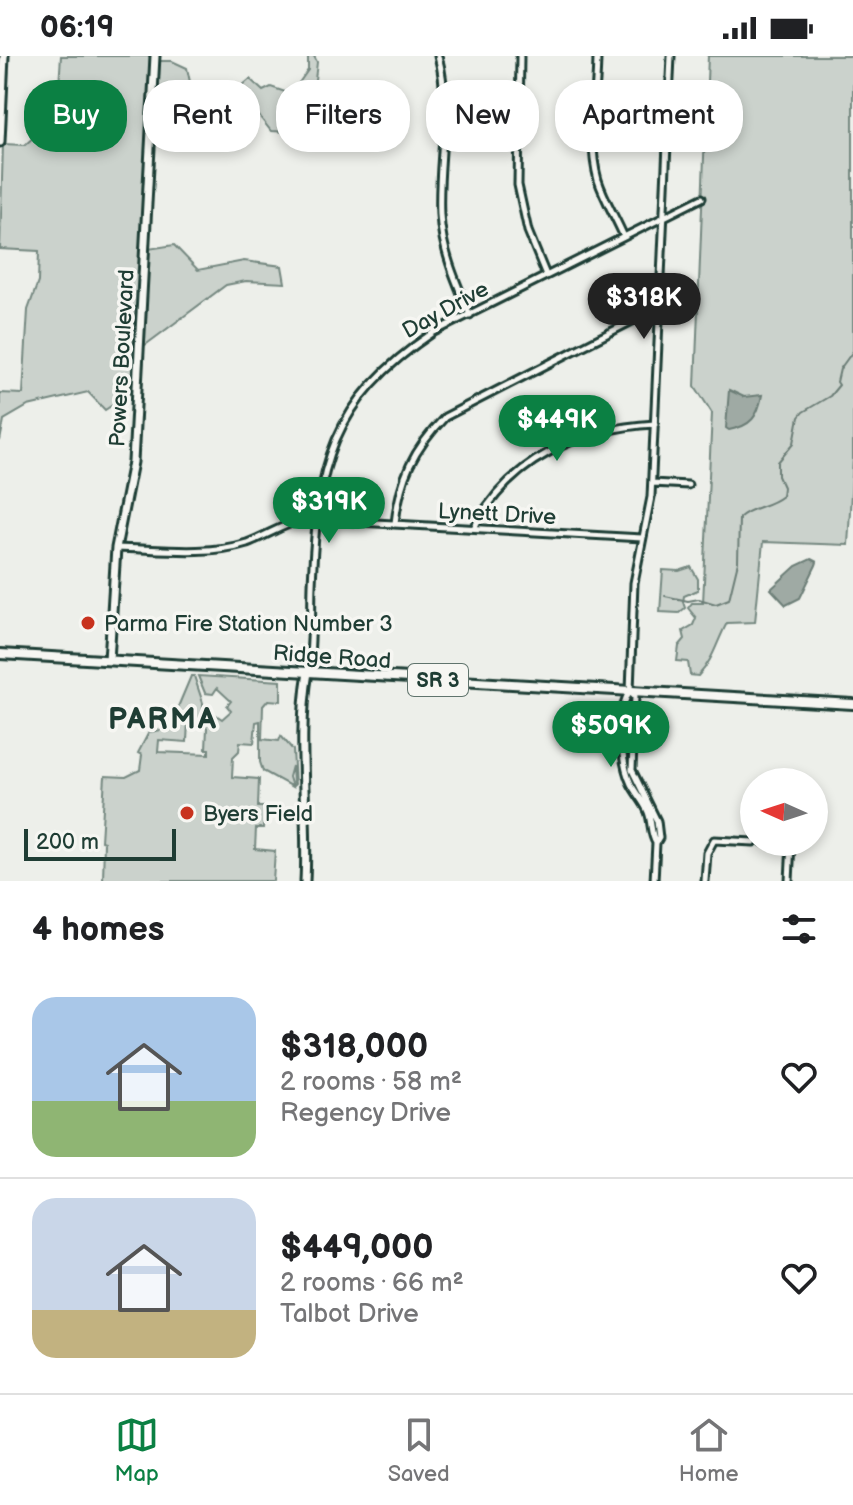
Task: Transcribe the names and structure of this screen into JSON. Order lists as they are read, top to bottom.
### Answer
{
  "streets": {
    "main road": ["Ridge Road", "SR 3"],
    "street": ["Day Drive", "Powers Boulevard", "Lynett Drive"]
  },
  "crossings": [
    ["Day Drive", "Lynett Drive"],
    ["Day Drive", "Ridge Road"],
    ["Powers Boulevard", "Lynett Drive"],
    ["Powers Boulevard", "Ridge Road"]
  ],
  "districts": ["PARMA"],
  "places": ["Parma Fire Station Number 3", "Byers Field"],
  "scale_bar": "200 m",
  "north": "left",
  "page": {
    "status": "06:19",
    "chip": [
      "Buy",
      "Rent",
      "Filters",
      "New",
      "Apartment"
    ],
    "price": [
      "$318K",
      "$449K",
      "$319K",
      "$509K"
    ],
    "scale": "200 m",
    "heading": "4 homes",
    "list": [
      {
        "name": "$318,000",
        "note": "2 rooms · 58 m² · Regency Drive"
      },
      {
        "name": "$449,000",
        "note": "2 rooms · 66 m² · Talbot Drive"
      }
    ],
    "tabs": ["Map", "Saved", "Home"]
  }
}
